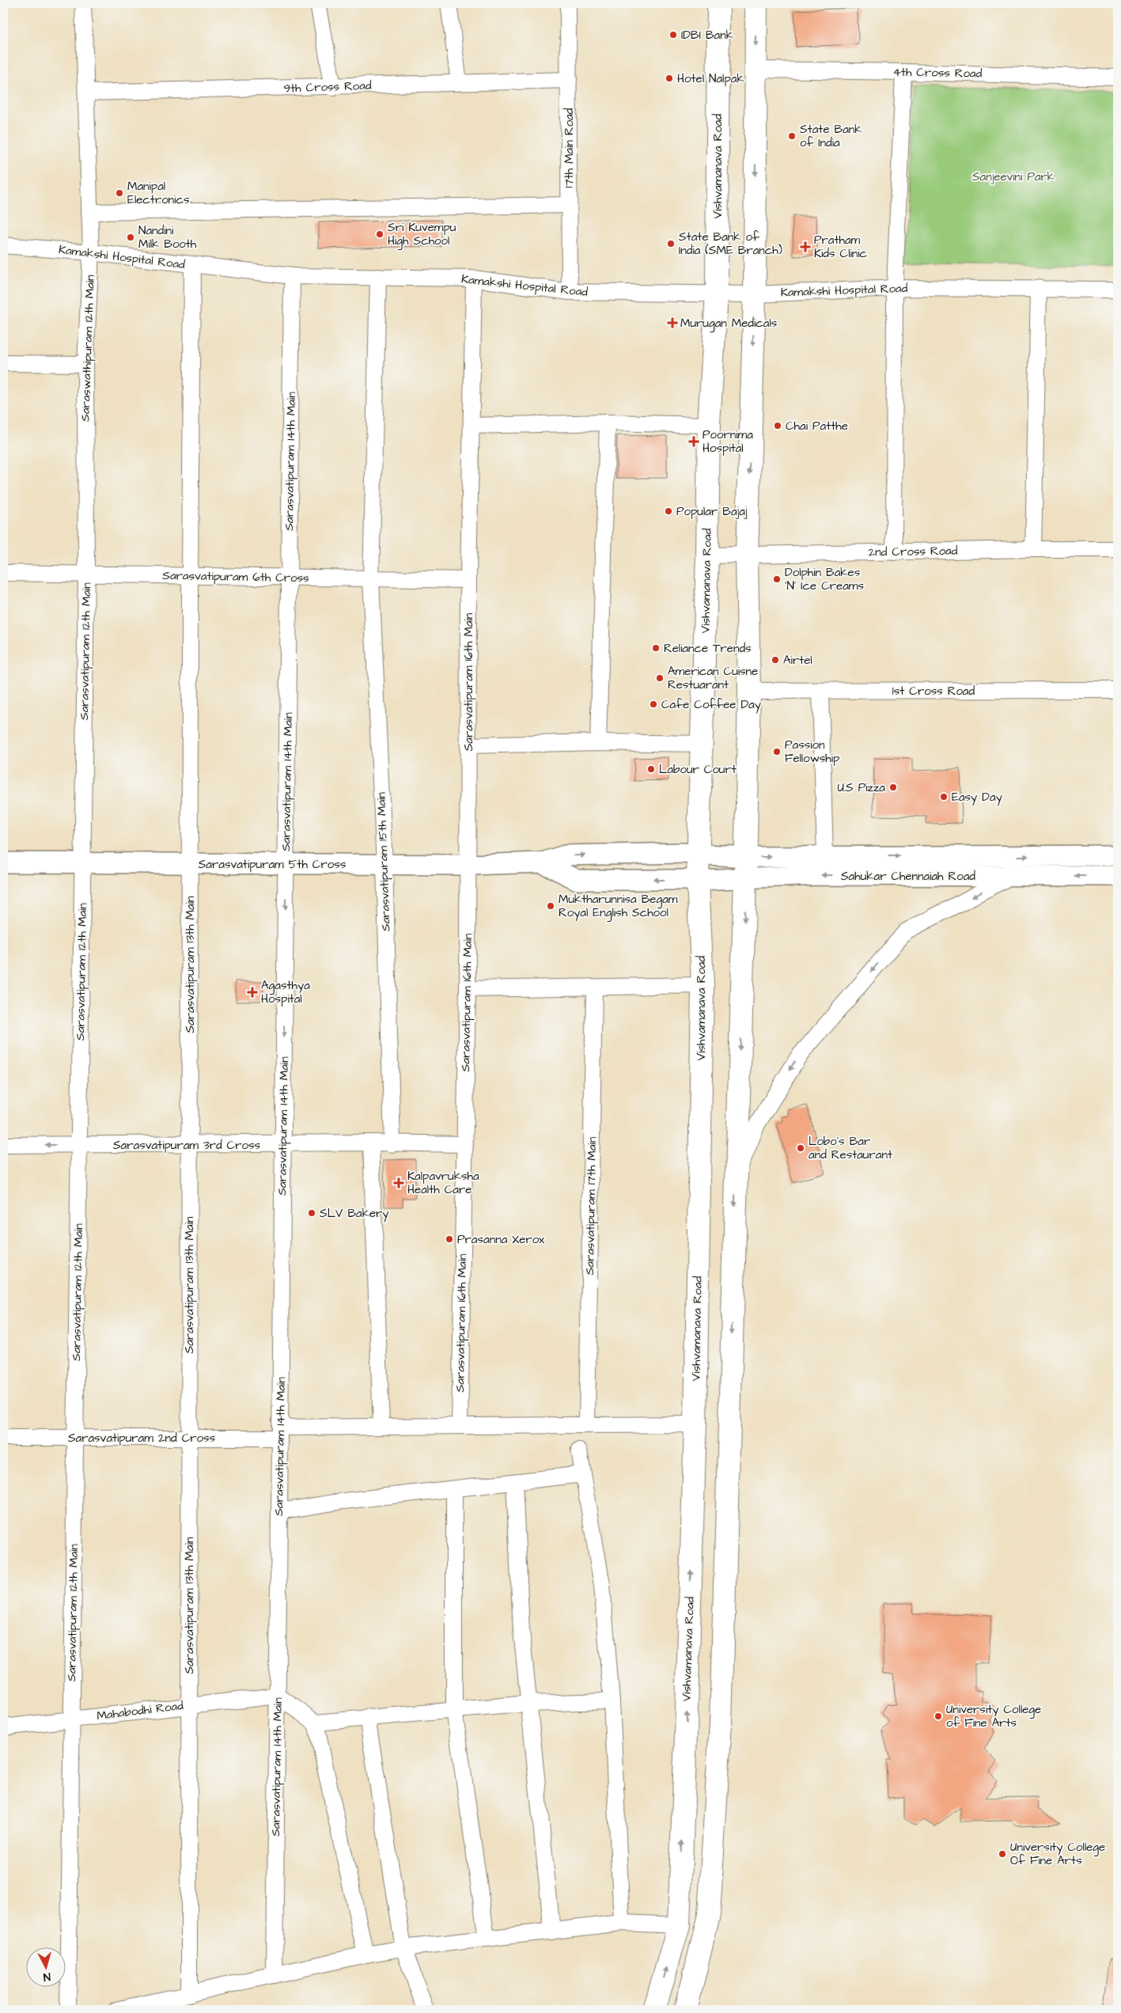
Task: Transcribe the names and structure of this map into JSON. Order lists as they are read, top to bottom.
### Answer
{
  "streets": {
    "main road": ["Vishvamanava Road"],
    "street": [
      "4th Cross Road",
      "9th Cross Road",
      "17th Main Road",
      "Kamakshi Hospital Road",
      "Saraswathipuram 12th Main",
      "Sarasvatipuram 14th Main",
      "2nd Cross Road",
      "Sarasvatipuram 6th Cross",
      "Sarasvatipuram 12th Main",
      "Sarasvatipuram 16th Main",
      "1st Cross Road",
      "Sarasvatipuram 15th Main",
      "Sarasvatipuram 5th Cross",
      "Sahukar Chennaiah Road",
      "Sarasvatipuram 13th Main",
      "Sarasvatipuram 3rd Cross",
      "Sarasvatipuram 17th Main",
      "Sarasvatipuram 2nd Cross",
      "Mahabodhi Road"
    ]
  },
  "crossings": [
    ["9th Cross Road", "17th Main Road"],
    ["9th Cross Road", "Saraswathipuram 12th Main"],
    ["17th Main Road", "Kamakshi Hospital Road"],
    ["Vishvamanava Road", "Kamakshi Hospital Road"],
    ["Vishvamanava Road", "2nd Cross Road"],
    ["Vishvamanava Road", "Sarasvatipuram 5th Cross"],
    ["Vishvamanava Road", "Sahukar Chennaiah Road"],
    ["Vishvamanava Road", "Sarasvatipuram 2nd Cross"],
    ["Kamakshi Hospital Road", "Saraswathipuram 12th Main"],
    ["Kamakshi Hospital Road", "Sarasvatipuram 14th Main"],
    ["Kamakshi Hospital Road", "Sarasvatipuram 16th Main"],
    ["Kamakshi Hospital Road", "Sarasvatipuram 15th Main"],
    ["Kamakshi Hospital Road", "Sarasvatipuram 13th Main"],
    ["Saraswathipuram 12th Main", "Sarasvatipuram 6th Cross"],
    ["Saraswathipuram 12th Main", "Sarasvatipuram 12th Main"],
    ["Sarasvatipuram 14th Main", "Sarasvatipuram 6th Cross"],
    ["Sarasvatipuram 14th Main", "Sarasvatipuram 5th Cross"],
    ["Sarasvatipuram 14th Main", "Sarasvatipuram 3rd Cross"],
    ["Sarasvatipuram 14th Main", "Sarasvatipuram 2nd Cross"],
    ["Sarasvatipuram 14th Main", "Mahabodhi Road"],
    ["Sarasvatipuram 6th Cross", "Sarasvatipuram 12th Main"],
    ["Sarasvatipuram 6th Cross", "Sarasvatipuram 16th Main"],
    ["Sarasvatipuram 6th Cross", "Sarasvatipuram 15th Main"],
    ["Sarasvatipuram 6th Cross", "Sarasvatipuram 13th Main"],
    ["Sarasvatipuram 12th Main", "Sarasvatipuram 5th Cross"],
    ["Sarasvatipuram 12th Main", "Sarasvatipuram 3rd Cross"],
    ["Sarasvatipuram 12th Main", "Sarasvatipuram 2nd Cross"],
    ["Sarasvatipuram 12th Main", "Mahabodhi Road"],
    ["Sarasvatipuram 16th Main", "Sarasvatipuram 5th Cross"],
    ["Sarasvatipuram 16th Main", "Sarasvatipuram 3rd Cross"],
    ["Sarasvatipuram 16th Main", "Sarasvatipuram 2nd Cross"],
    ["Sarasvatipuram 15th Main", "Sarasvatipuram 5th Cross"],
    ["Sarasvatipuram 15th Main", "Sarasvatipuram 3rd Cross"],
    ["Sarasvatipuram 5th Cross", "Sahukar Chennaiah Road"],
    ["Sarasvatipuram 5th Cross", "Sarasvatipuram 13th Main"],
    ["Sarasvatipuram 13th Main", "Sarasvatipuram 3rd Cross"],
    ["Sarasvatipuram 13th Main", "Sarasvatipuram 2nd Cross"],
    ["Sarasvatipuram 13th Main", "Mahabodhi Road"],
    ["Sarasvatipuram 17th Main", "Sarasvatipuram 2nd Cross"]
  ],
  "parks": ["Sanjeevini Park"],
  "places": {
    "other": [
      "IDBI Bank",
      "Hotel Nalpak",
      "State Bank of India",
      "Manipal Electronics",
      "Sri Kuvempu High School",
      "Nandini Milk Booth",
      "State Bank of India (SME Branch)",
      "Chai Patthe",
      "Popular Bajaj",
      "Dolphin Bakes 'N' Ice Creams",
      "Reliance Trends",
      "Airtel",
      "American Cuisne Restuarant",
      "Cafe Coffee Day",
      "Passion Fellowship",
      "Labour Court",
      "U.S Pizza",
      "Easy Day",
      "Muktharunnisa Begam Royal English School",
      "Lobo's Bar and Restaurant",
      "SLV Bakery",
      "Prasanna Xerox",
      "University College of Fine Arts",
      "University College Of Fine Arts"
    ],
    "health": [
      "Pratham Kids Clinic",
      "Murugan Medicals",
      "Poornima Hospital",
      "Agasthya Hospital",
      "Kalpavruksha Health Care"
    ]
  },
  "north": "bottom"
}
